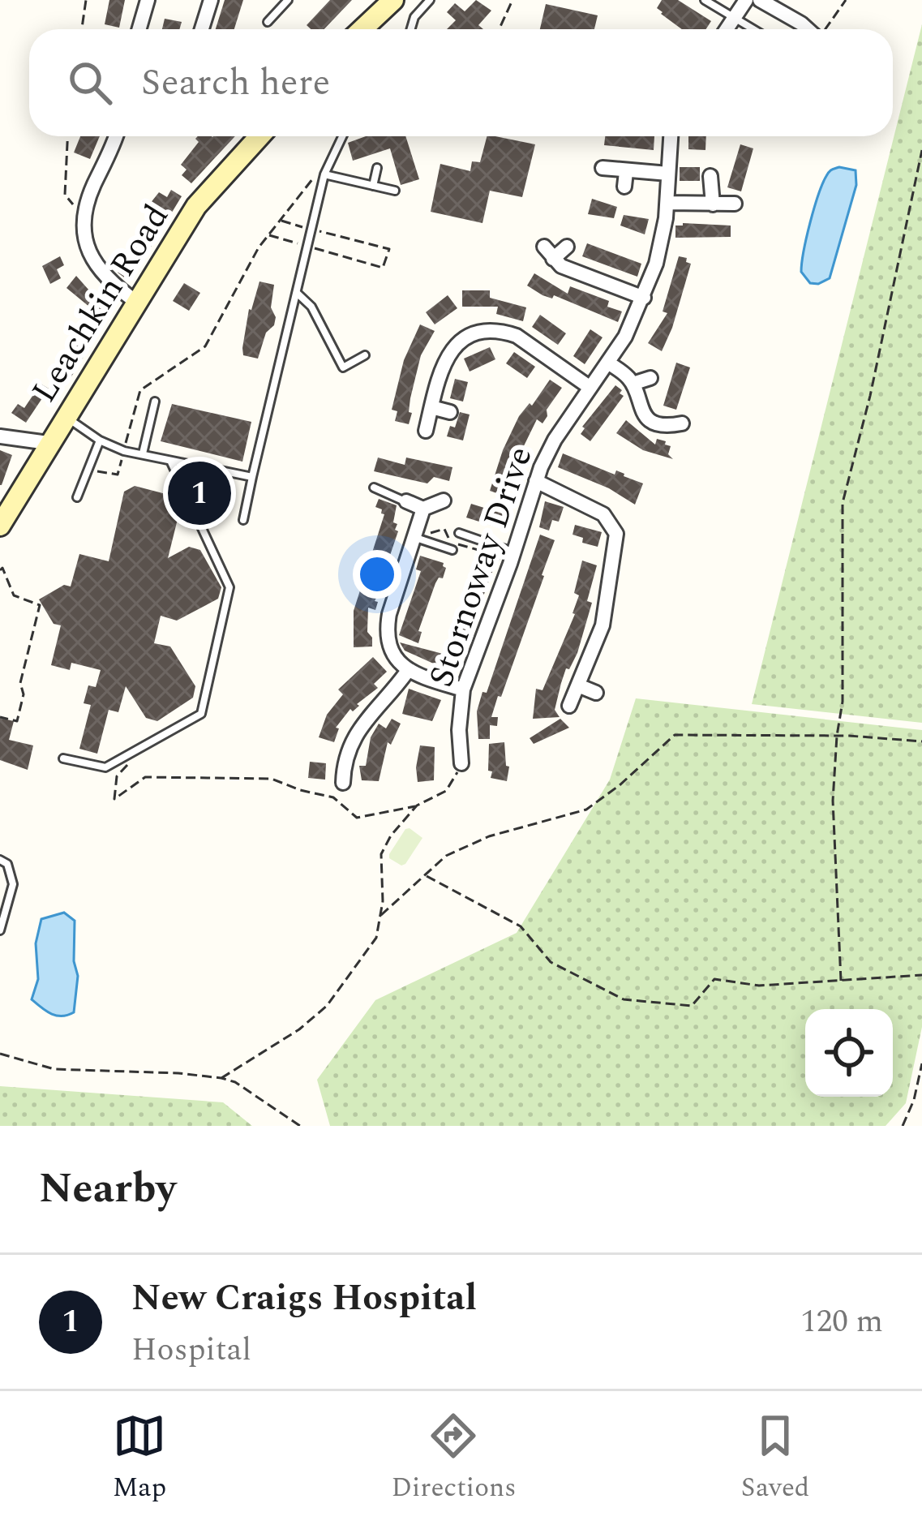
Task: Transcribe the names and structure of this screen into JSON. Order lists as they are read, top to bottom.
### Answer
{
  "streets": {
    "street": ["Leachkin Road", "Stornoway Drive"]
  },
  "page": {
    "search": "Search here",
    "pins": "1",
    "heading": "Nearby",
    "list": [
      {
        "mark": "1",
        "name": "New Craigs Hospital",
        "note": "Hospital",
        "value": "120 m"
      }
    ],
    "nav": ["Map", "Directions", "Saved"]
  }
}
